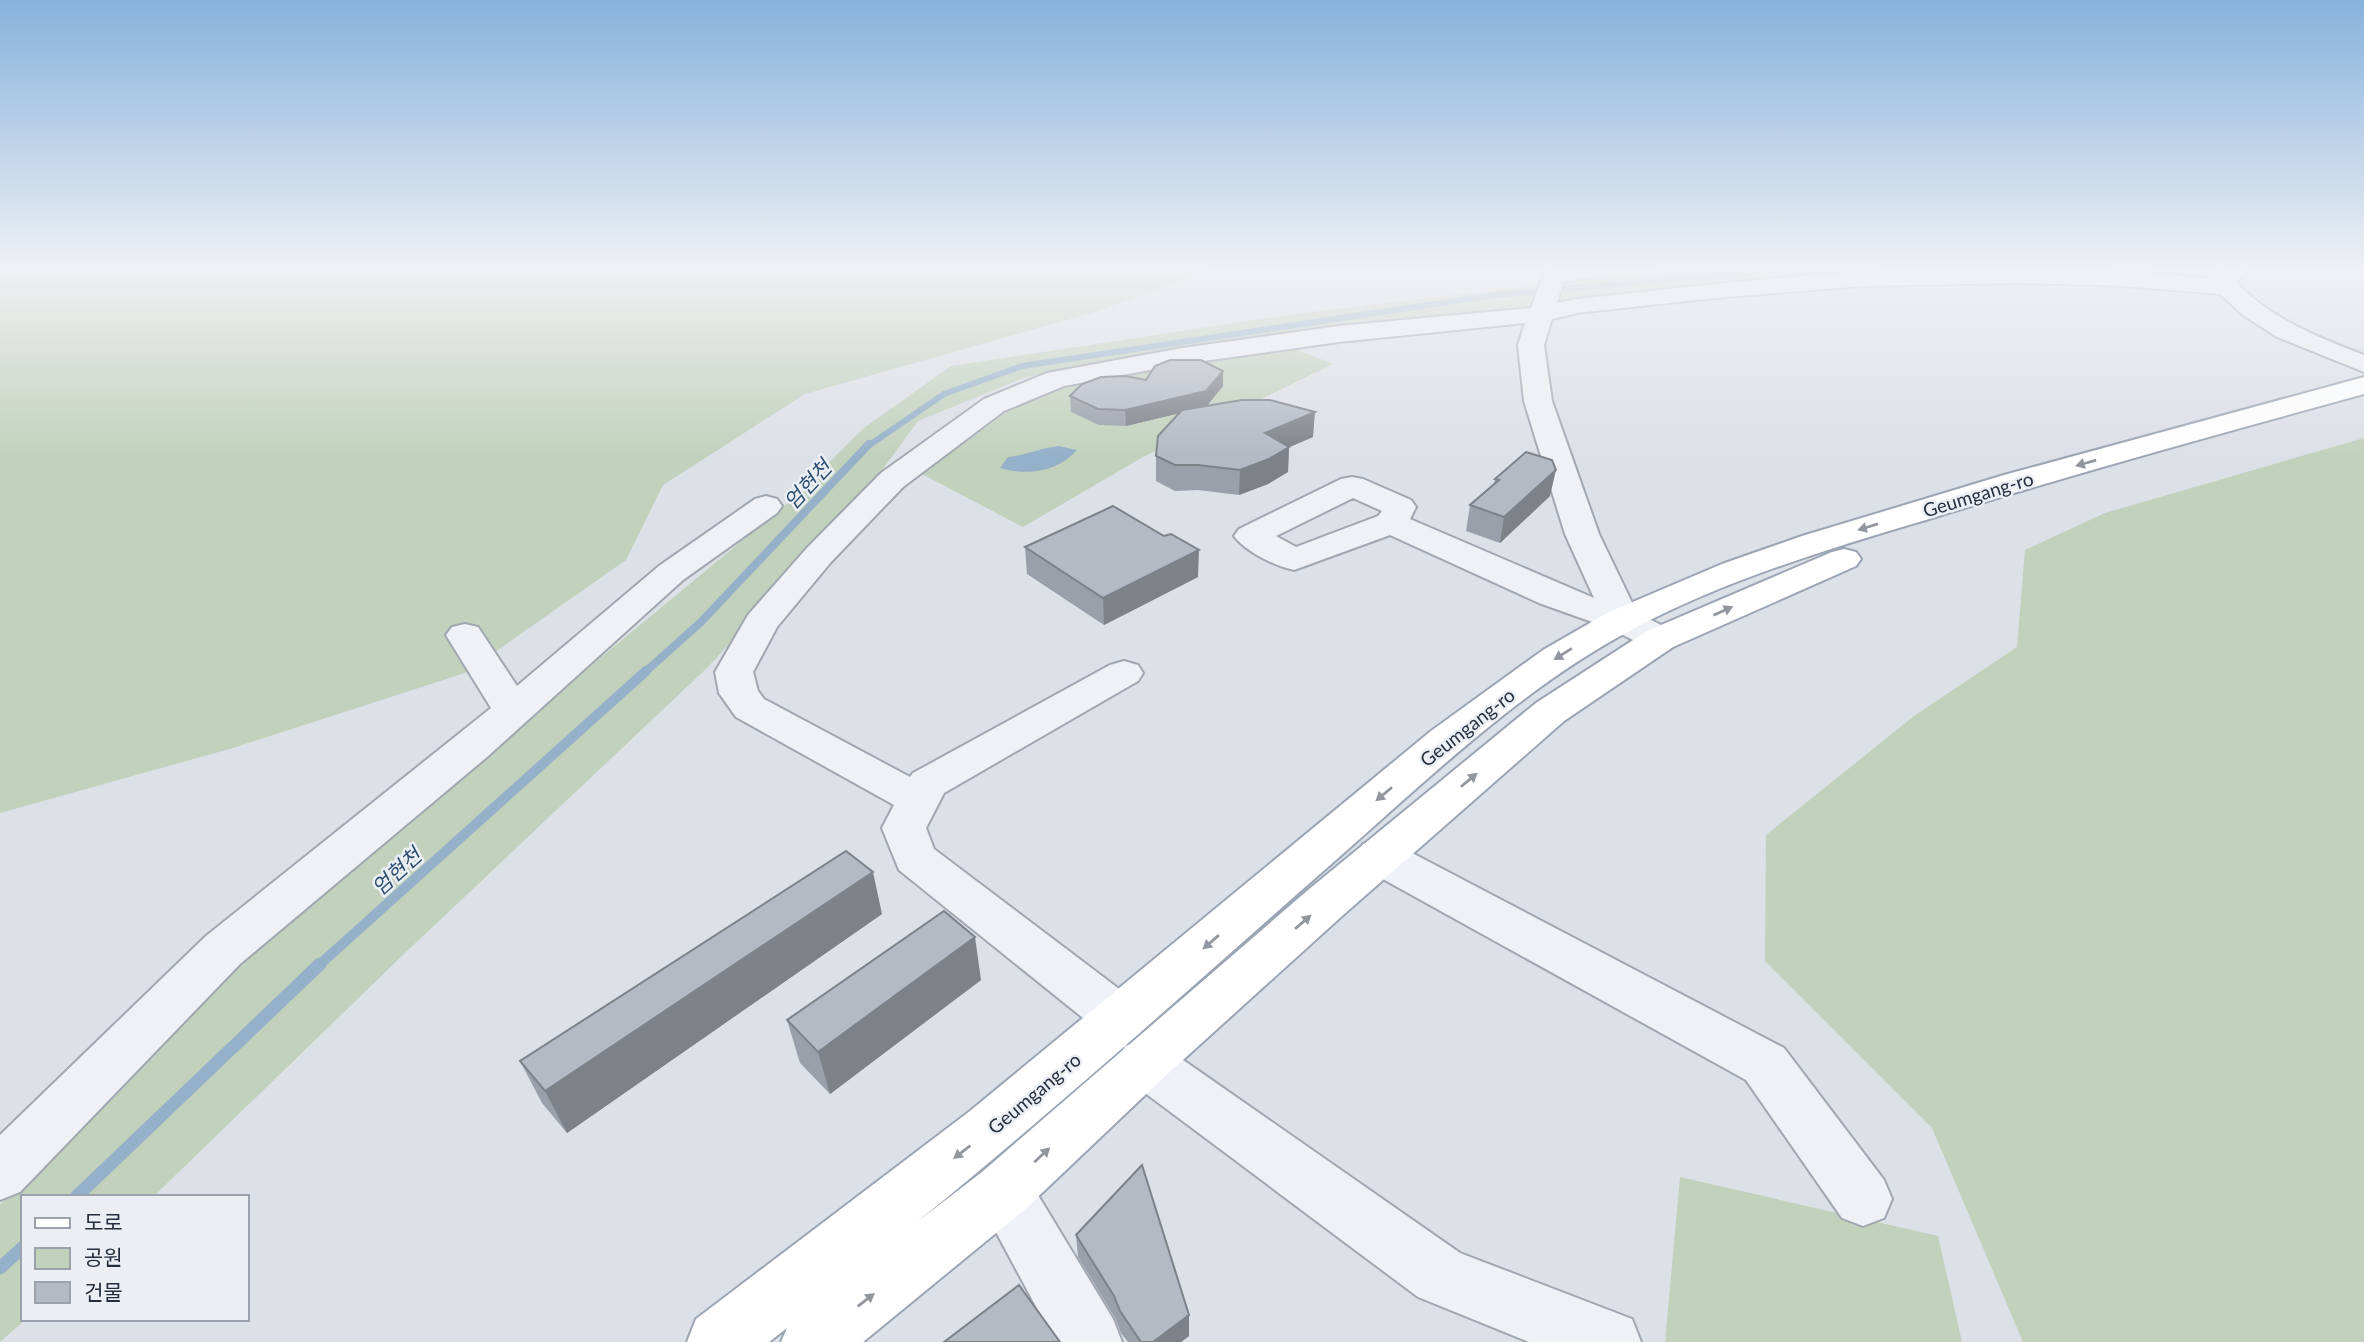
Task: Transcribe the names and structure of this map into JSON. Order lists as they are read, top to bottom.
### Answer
{
  "streets": {
    "main road": ["Geumgang-ro"]
  },
  "water": ["엄현천"],
  "legend": ["도로", "공원", "건물"]
}
